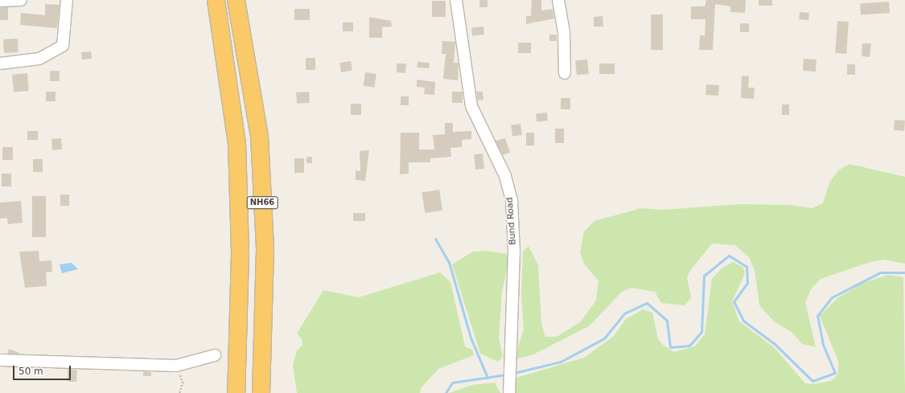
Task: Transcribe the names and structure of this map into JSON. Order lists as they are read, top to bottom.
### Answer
{
  "streets": {
    "highway": ["NH66"],
    "street": ["Bund Road"]
  },
  "scale_bar": "50 m"
}
